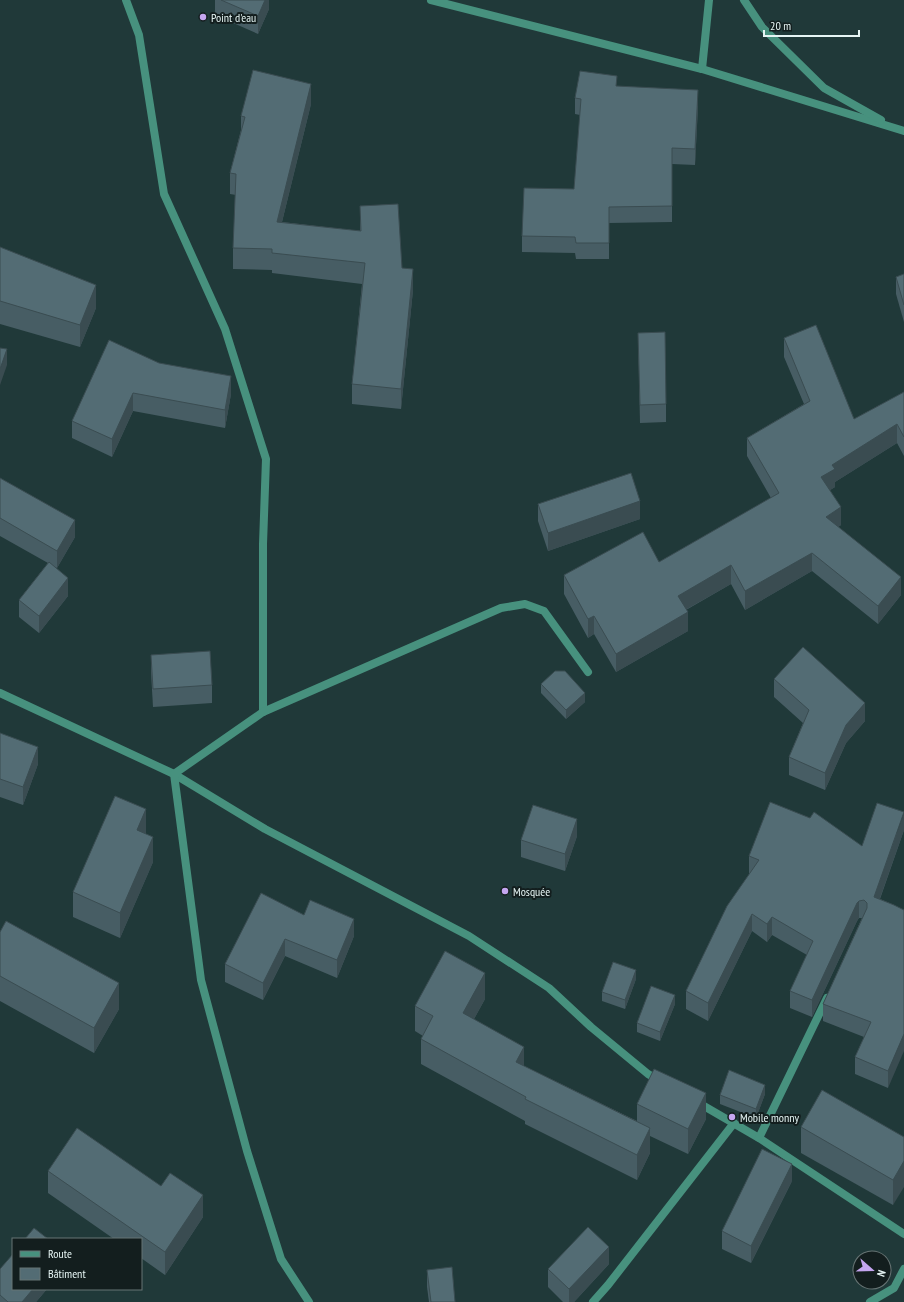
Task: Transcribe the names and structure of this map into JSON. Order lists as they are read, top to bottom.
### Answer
{
  "places": ["Point d'eau", "Mosquée", "Mobile monny"],
  "legend": ["Route", "Bâtiment"],
  "scale_bar": "20 m",
  "north": "right"
}
